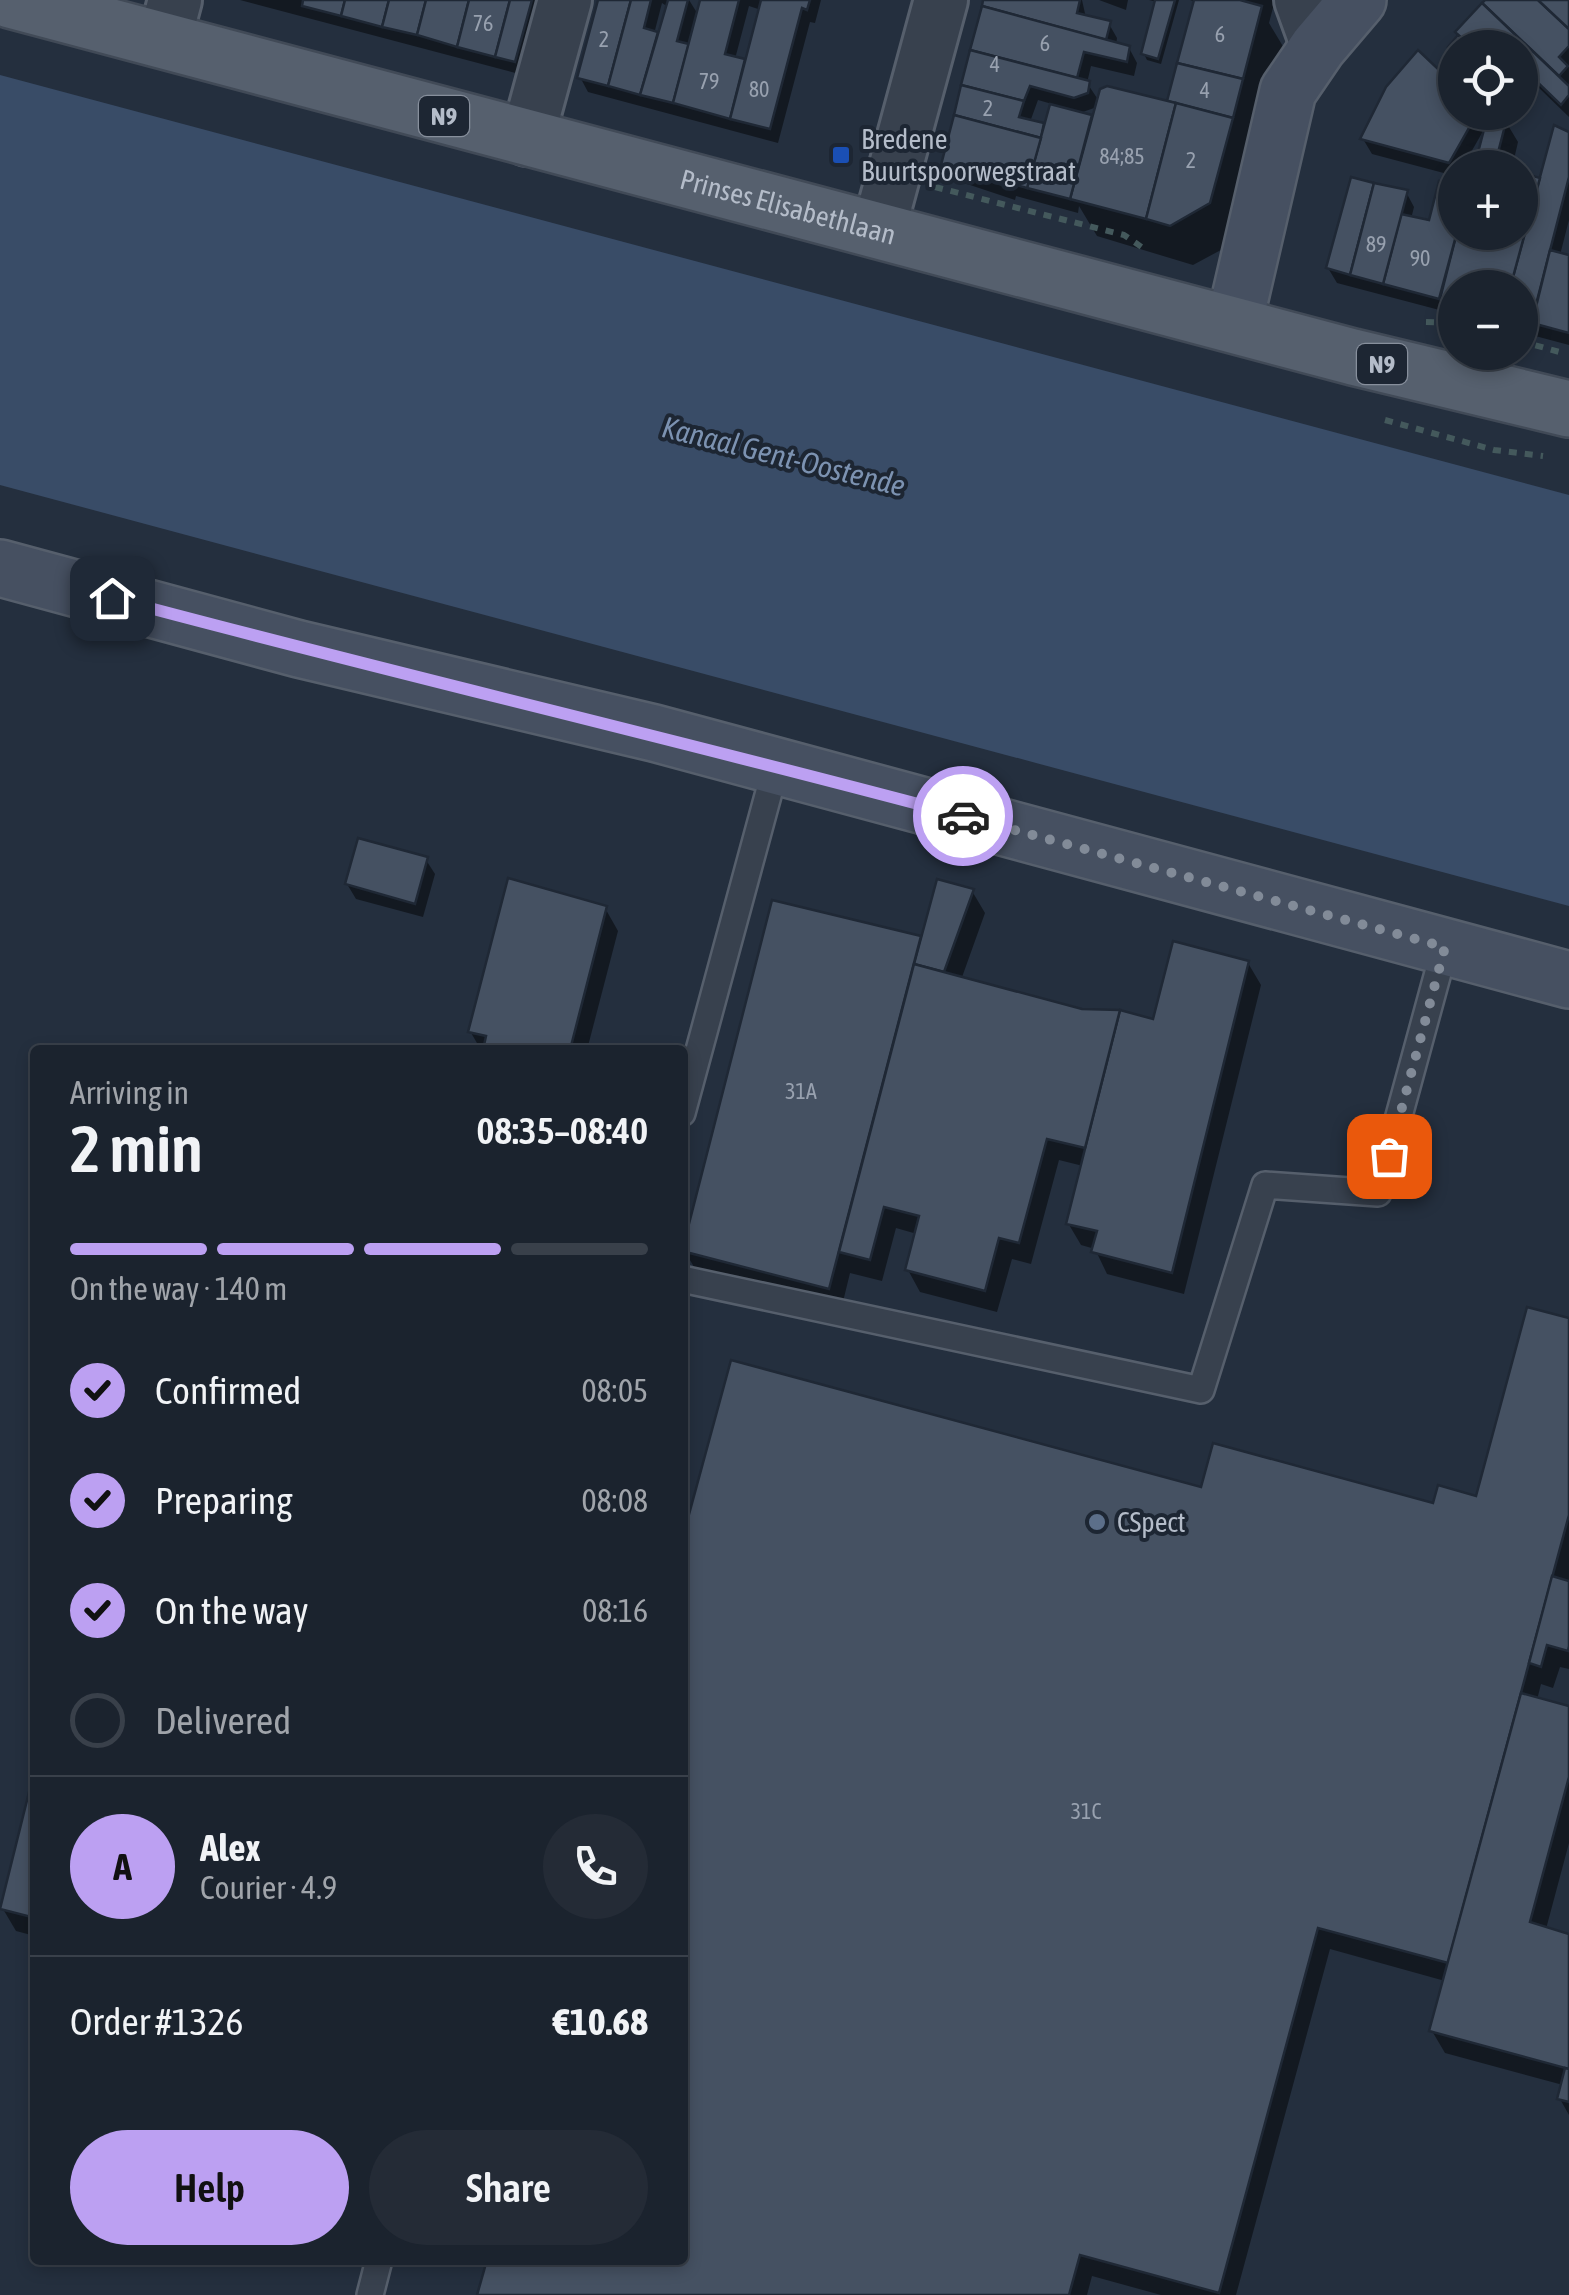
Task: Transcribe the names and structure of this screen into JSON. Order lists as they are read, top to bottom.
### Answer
{
  "streets": {
    "main road": ["N9", "Prinses Elisabethlaan"]
  },
  "water": ["Kanaal Gent-Oostende"],
  "places": {
    "transit": ["Bredene Buurtspoorwegstraat"],
    "other": ["CSpect"]
  },
  "house_numbers": [
    "76",
    "6",
    "2",
    "6",
    "4",
    "79",
    "80",
    "4",
    "2",
    "84;85",
    "2",
    "89",
    "90",
    "31A",
    "31C"
  ],
  "page": {
    "map_buttons": ["+", "−"],
    "heading": ["2 min", "Arriving in", "08:35–08:40"],
    "panel": [
      "Alex",
      "Courier · 4.9",
      "Order #1326",
      "€10.68"
    ],
    "bar": "On the way · 140 m",
    "list": [
      ["Confirmed", "08:05"],
      ["Preparing", "08:08"],
      ["On the way", "08:16"],
      "Delivered"
    ],
    "round": "A",
    "buttons": ["Help", "Share"]
  }
}
